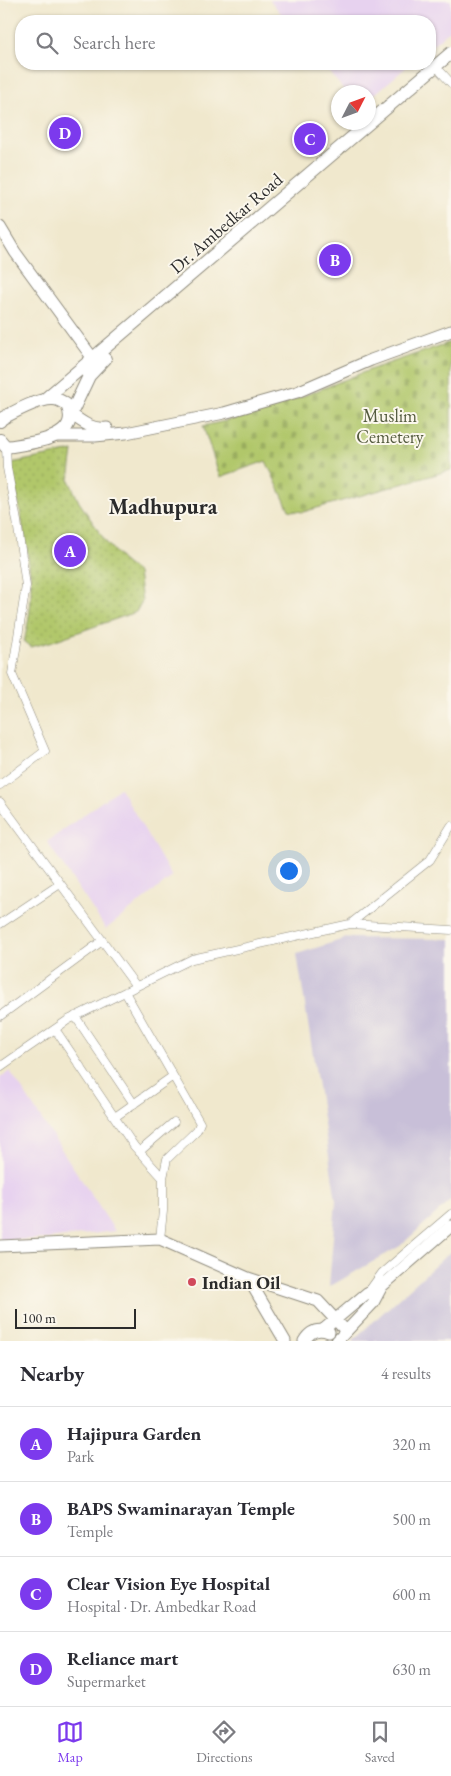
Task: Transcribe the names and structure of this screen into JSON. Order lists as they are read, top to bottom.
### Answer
{
  "streets": {
    "main road": ["Dr. Ambedkar Road"]
  },
  "districts": ["Madhupura"],
  "parks": ["Muslim Cemetery"],
  "places": ["Indian Oil"],
  "scale_bar": "100 m",
  "north": "top right",
  "page": {
    "search": "Search here",
    "pins": [
      "D",
      "C",
      "B",
      "A"
    ],
    "scale": "100 m",
    "heading": ["Nearby", "4 results"],
    "list": [
      {
        "mark": "A",
        "name": "Hajipura Garden",
        "note": "Park",
        "value": "320 m"
      },
      {
        "mark": "B",
        "name": "BAPS Swaminarayan Temple",
        "note": "Temple",
        "value": "500 m"
      },
      {
        "mark": "C",
        "name": "Clear Vision Eye Hospital",
        "note": "Hospital · Dr. Ambedkar Road",
        "value": "600 m"
      },
      {
        "mark": "D",
        "name": "Reliance mart",
        "note": "Supermarket",
        "value": "630 m"
      }
    ],
    "nav": ["Map", "Directions", "Saved"]
  }
}
